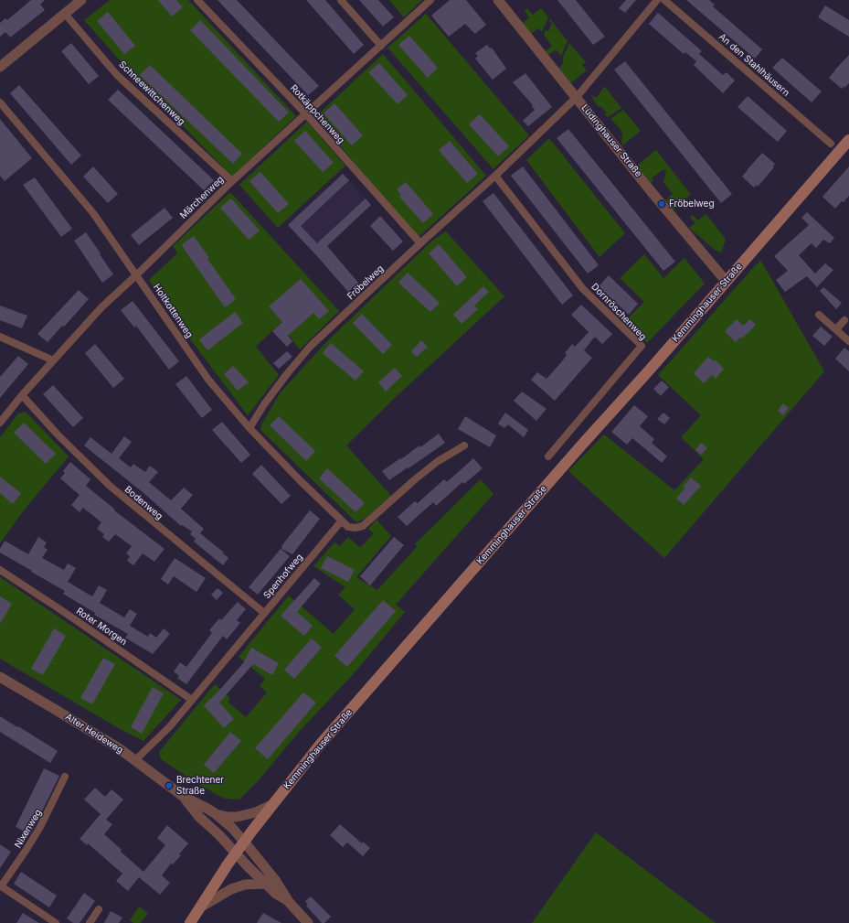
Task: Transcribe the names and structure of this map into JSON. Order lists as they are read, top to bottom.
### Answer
{
  "streets": {
    "main road": ["Kemminghauser Straße"],
    "street": [
      "An den Stahlhäusern",
      "Schneewittchenweg",
      "Rotkäppchenweg",
      "Lüdinghauser Straße",
      "Märchenweg",
      "Fröbelweg",
      "Holtkottenweg",
      "Dornröschenweg",
      "Bodenweg",
      "Spenhofweg",
      "Roter Morgen",
      "Alter Heideweg",
      "Nixenweg"
    ]
  },
  "crossings": [
    ["Schneewittchenweg", "Märchenweg"],
    ["Rotkäppchenweg", "Märchenweg"],
    ["Rotkäppchenweg", "Fröbelweg"],
    ["Lüdinghauser Straße", "Fröbelweg"],
    ["Lüdinghauser Straße", "Kemminghauser Straße"],
    ["Märchenweg", "Holtkottenweg"],
    ["Märchenweg", "Bodenweg"],
    ["Fröbelweg", "Holtkottenweg"],
    ["Fröbelweg", "Dornröschenweg"],
    ["Kemminghauser Straße", "Alter Heideweg"],
    ["Holtkottenweg", "Spenhofweg"],
    ["Bodenweg", "Spenhofweg"],
    ["Spenhofweg", "Roter Morgen"],
    ["Spenhofweg", "Alter Heideweg"]
  ],
  "places": ["Fröbelweg", "Brechtener Straße"]
}
